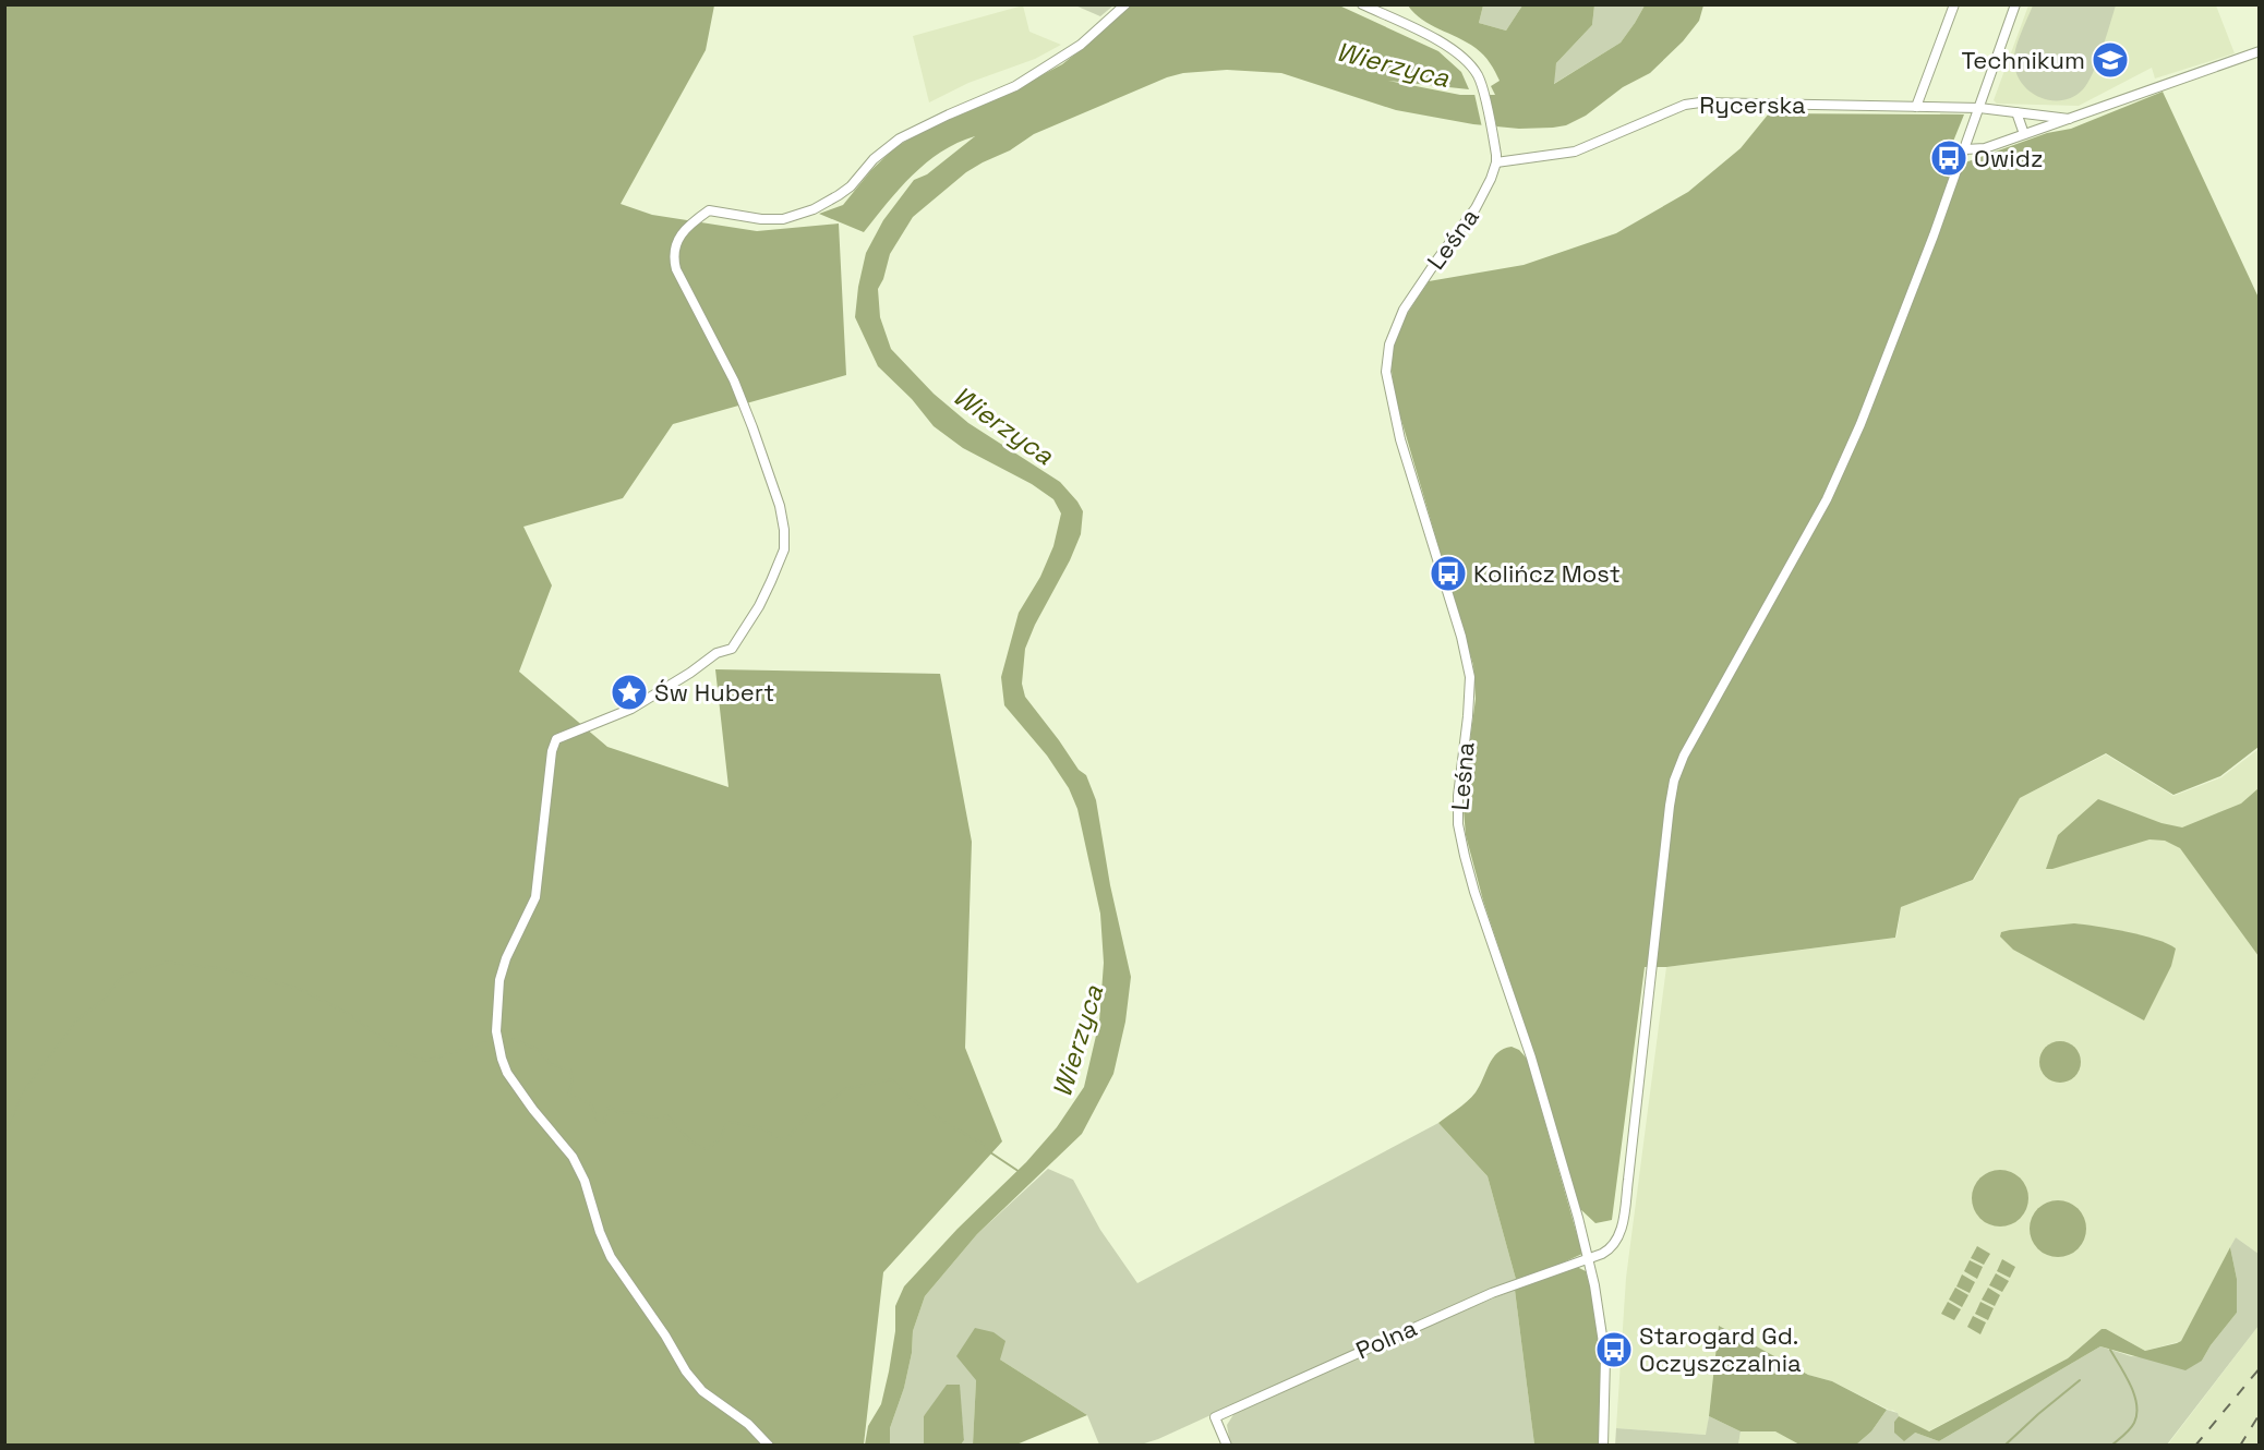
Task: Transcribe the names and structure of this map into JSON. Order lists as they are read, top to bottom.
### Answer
{
  "streets": {
    "street": ["Rycerska", "Leśna", "Polna"]
  },
  "crossings": [
    ["Rycerska", "Leśna"],
    ["Leśna", "Polna"]
  ],
  "water": ["Wierzyca"],
  "places": {
    "school or university": ["Technikum"],
    "bus stop": ["Owidz", "Kolińcz Most", "Starogard Gd. Oczyszczalnia"],
    "place": ["Św Hubert"]
  }
}
